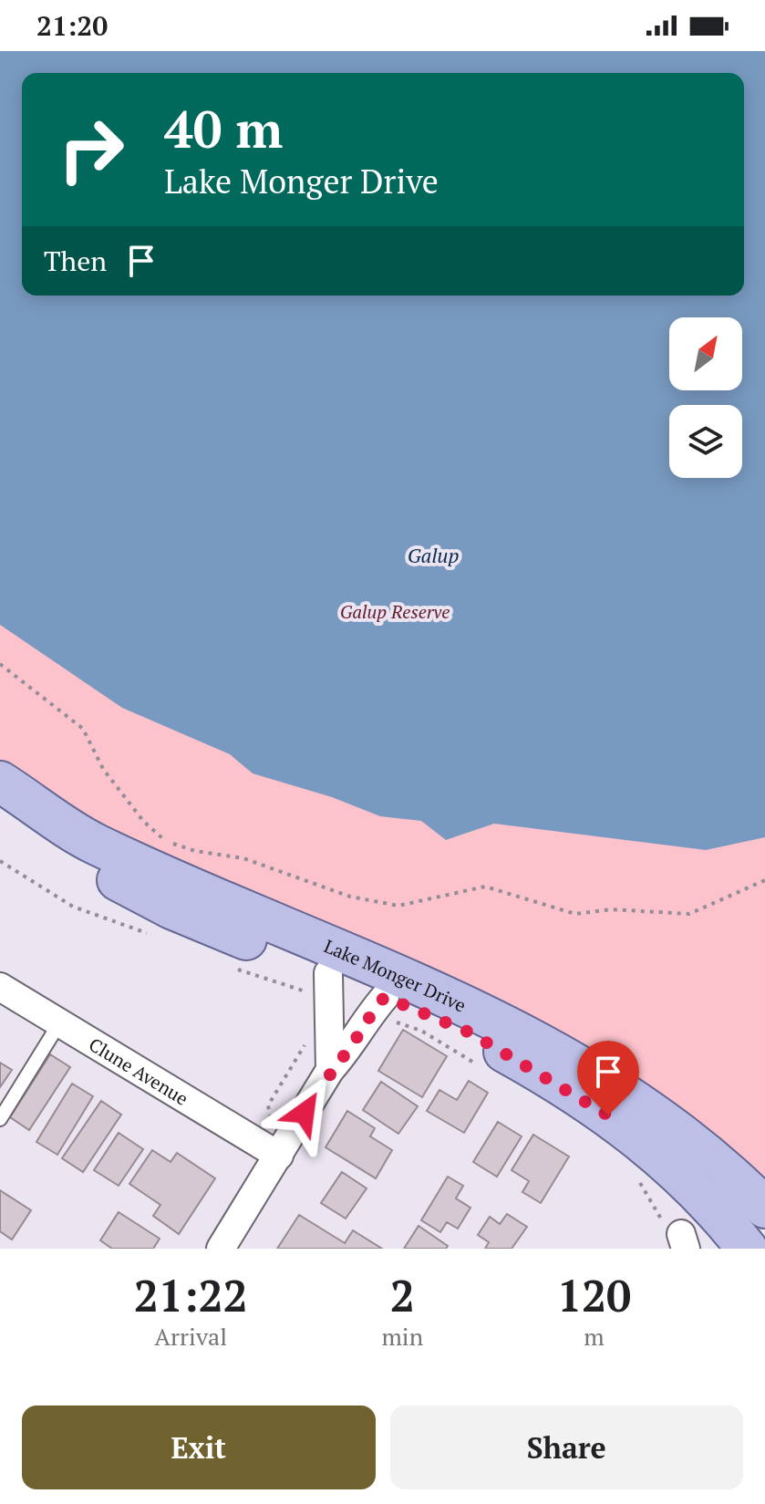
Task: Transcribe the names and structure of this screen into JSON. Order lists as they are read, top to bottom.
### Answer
{
  "streets": {
    "main road": ["Lake Monger Drive"],
    "street": ["Clune Avenue"]
  },
  "water": ["Galup"],
  "parks": ["Galup Reserve"],
  "north": "top right",
  "page": {
    "status": "21:20",
    "turn": ["40 m", "Lake Monger Drive"],
    "then": "Then",
    "eta": [
      "21:22",
      "Arrival",
      "2",
      "min",
      "120",
      "m"
    ],
    "buttons": ["Exit", "Share"]
  }
}
